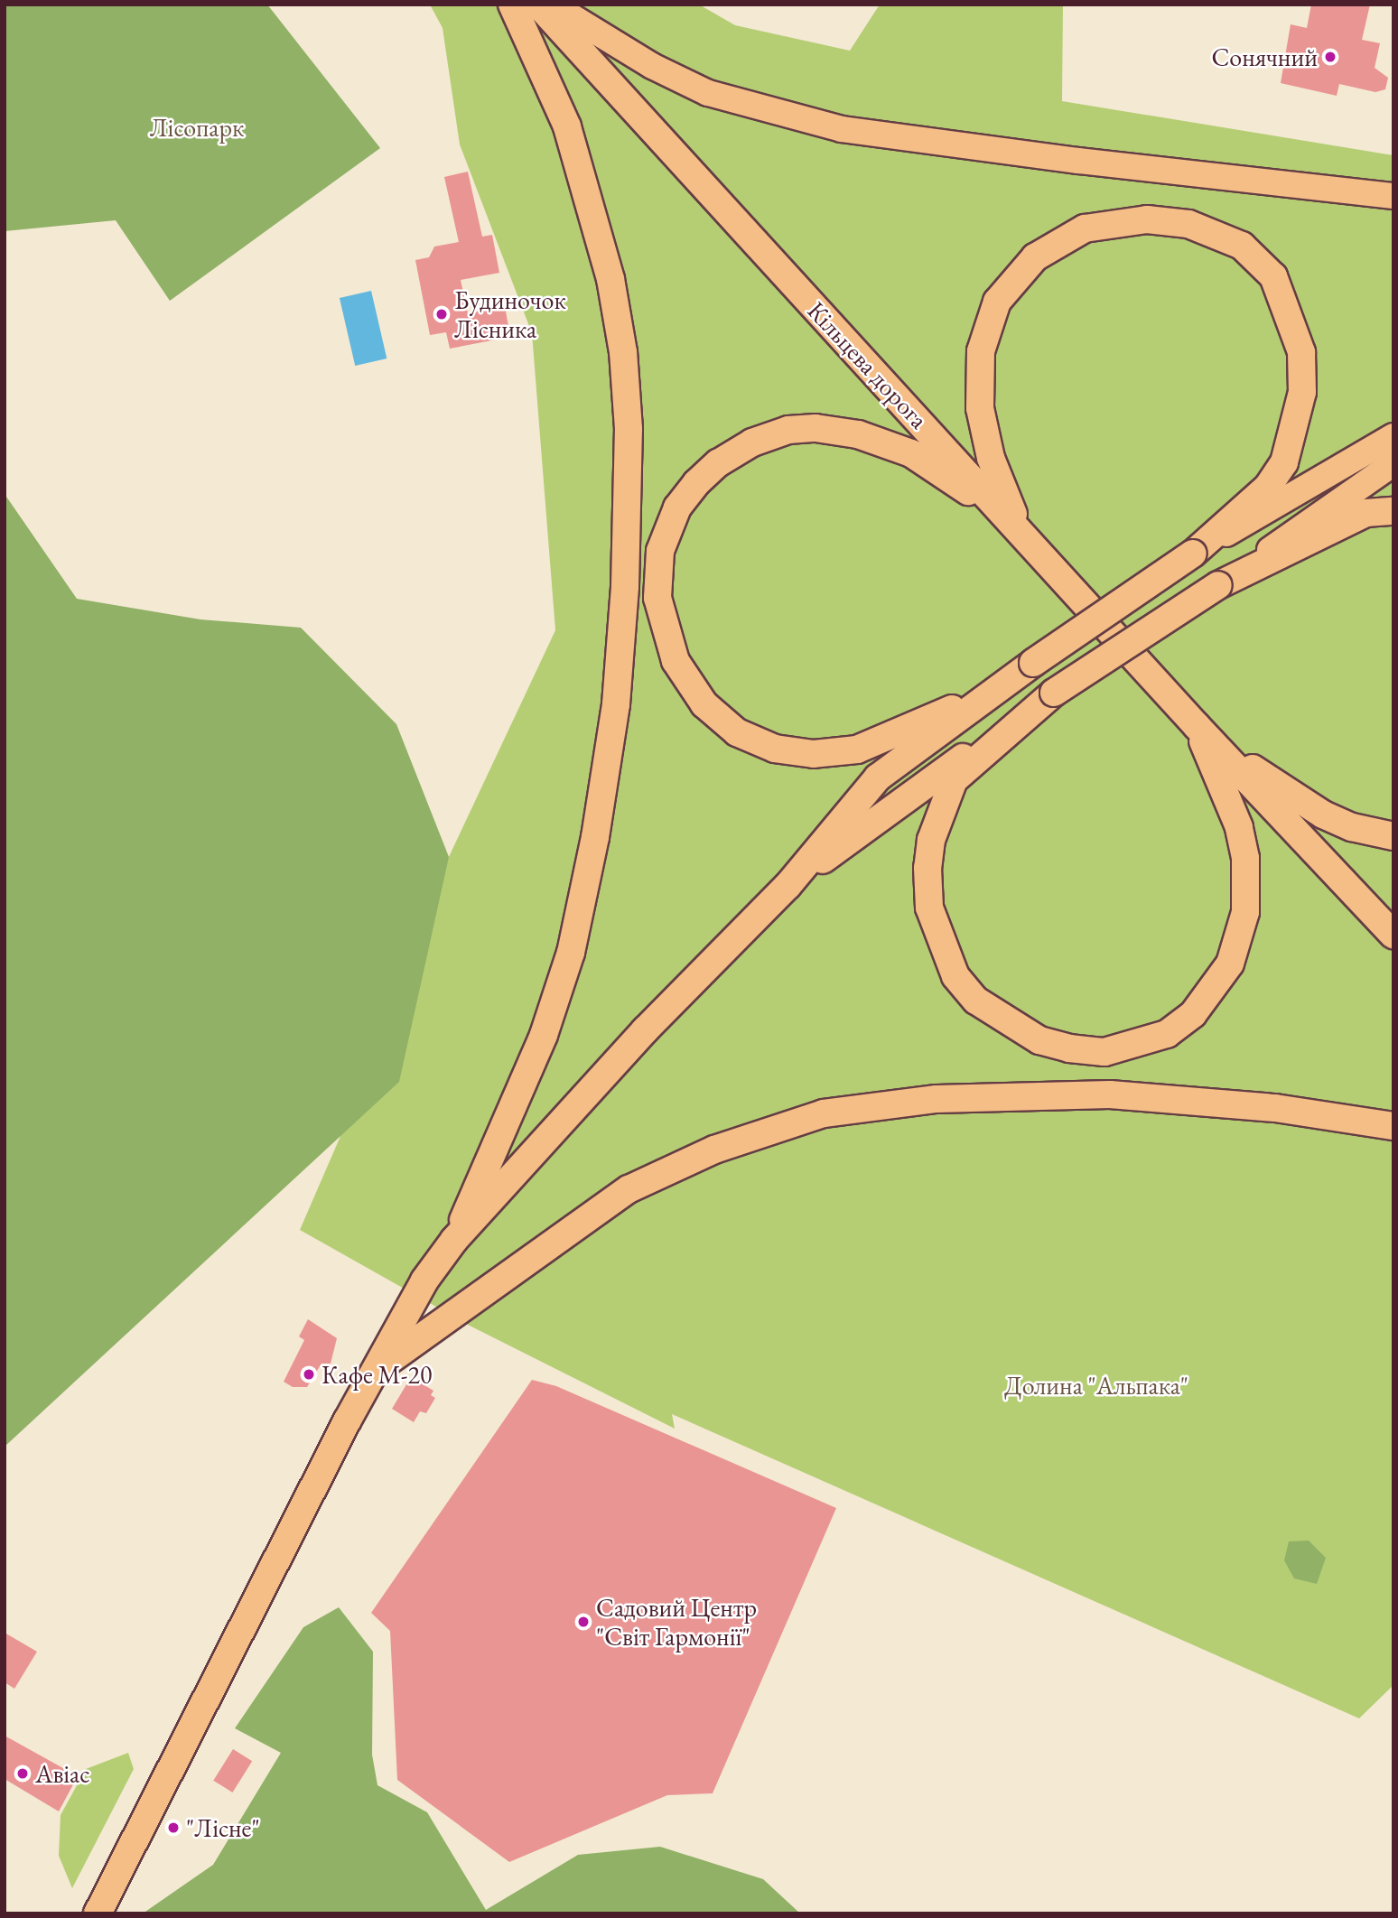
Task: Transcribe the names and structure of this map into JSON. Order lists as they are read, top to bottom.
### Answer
{
  "streets": {
    "highway": ["Кільцева дорога"]
  },
  "parks": ["Лісопарк", "Долина \"Альпака\""],
  "places": [
    "Сонячний",
    "Будиночок Лісника",
    "Кафе М-20",
    "Садовий Центр \"Світ Гармонії\"",
    "Авіас",
    "\"Лісне\""
  ]
}
